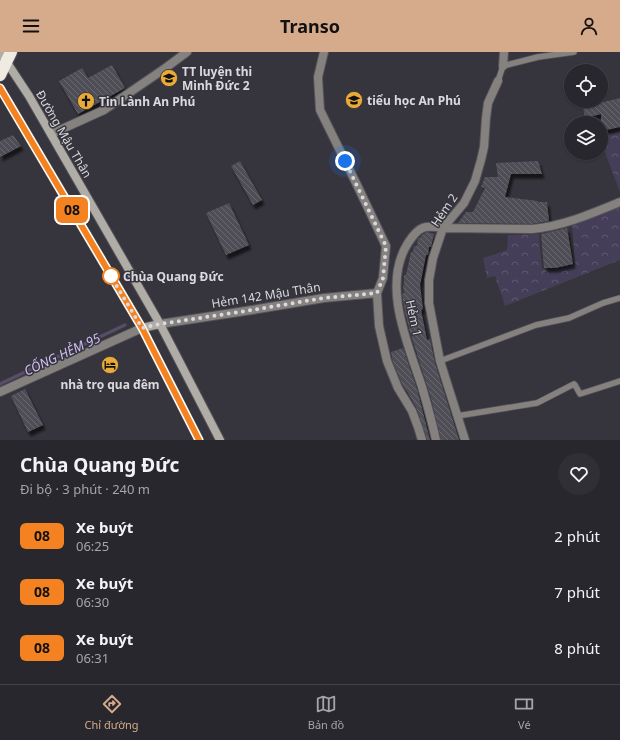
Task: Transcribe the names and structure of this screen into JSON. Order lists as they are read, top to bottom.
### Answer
{
  "streets": {
    "main road": ["Đường Mậu Thân"],
    "street": ["Hẻm 2", "Hẻm 142 Mậu Thân", "Hẻm 1"]
  },
  "crossings": [
    ["Đường Mậu Thân", "Hẻm 142 Mậu Thân"],
    ["Hẻm 2", "Hẻm 1"]
  ],
  "water": ["CỐNG HẺM 95"],
  "places": {
    "school or university": ["TT luyện thi Minh Đức 2", "tiểu học An Phú"],
    "church": ["Tin Lành An Phú"],
    "other": ["Chùa Quang Đức"],
    "hotel": ["nhà trọ qua đêm"]
  },
  "lines": ["bus line 08"],
  "page": {
    "header": "Transo",
    "on_map": "08",
    "heading": ["Chùa Quang Đức", "Đi bộ · 3 phút · 240 m"],
    "list": [
      {
        "mark": "08",
        "name": "Xe buýt",
        "note": "06:25",
        "value": "2 phút"
      },
      {
        "mark": "08",
        "name": "Xe buýt",
        "note": "06:30",
        "value": "7 phút"
      },
      {
        "mark": "08",
        "name": "Xe buýt",
        "note": "06:31",
        "value": "8 phút"
      }
    ],
    "tabs": ["Chỉ đường", "Bản đồ", "Vé"]
  }
}
